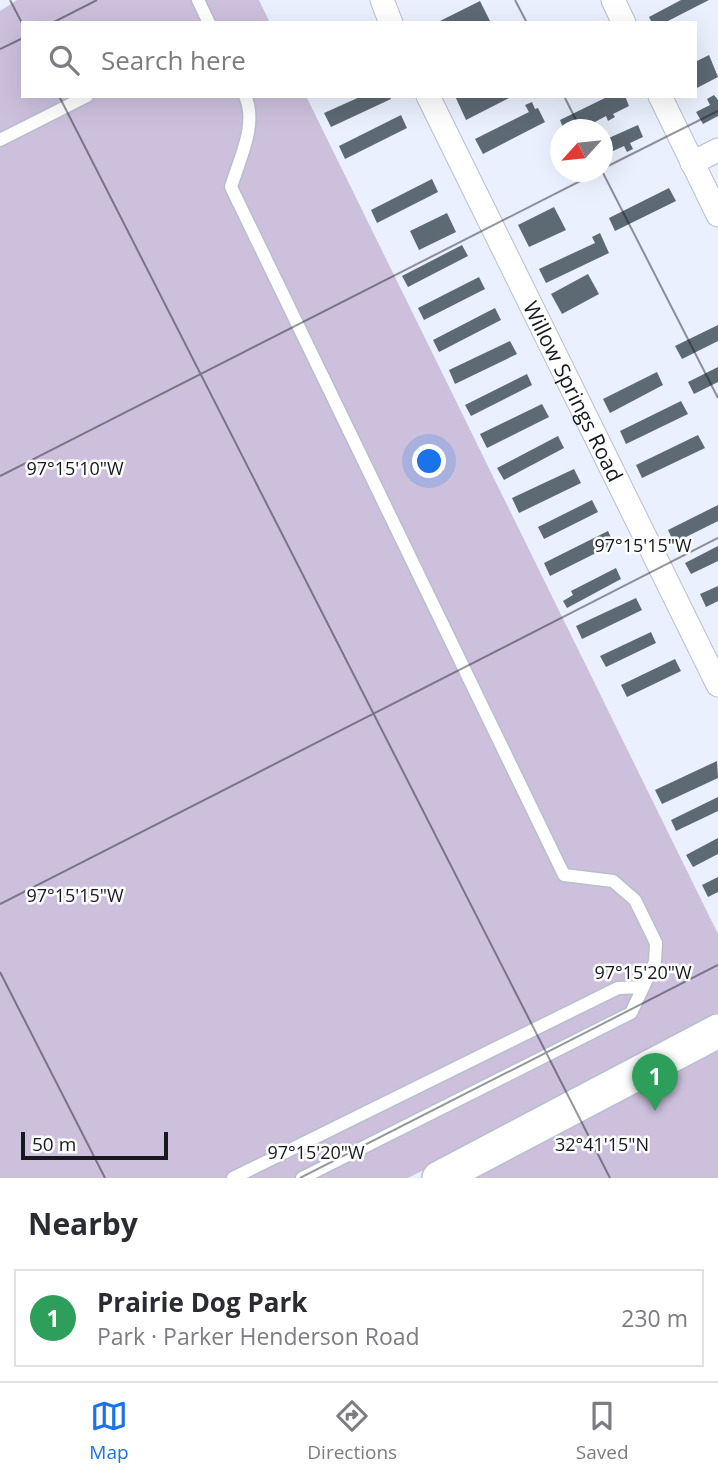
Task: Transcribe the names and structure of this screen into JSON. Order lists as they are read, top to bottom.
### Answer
{
  "streets": {
    "street": ["Willow Springs Road"]
  },
  "scale_bar": "50 m",
  "north": "bottom left",
  "page": {
    "search": "Search here",
    "pins": "1",
    "scale": "50 m",
    "heading": "Nearby",
    "list": [
      {
        "mark": "1",
        "name": "Prairie Dog Park",
        "note": "Park · Parker Henderson Road",
        "value": "230 m"
      }
    ],
    "nav": ["Map", "Directions", "Saved"]
  },
  "coordinates": [
    "97°15'10\"W",
    "97°15'15\"W",
    "97°15'20\"W",
    "32°41'15\"N"
  ]
}
